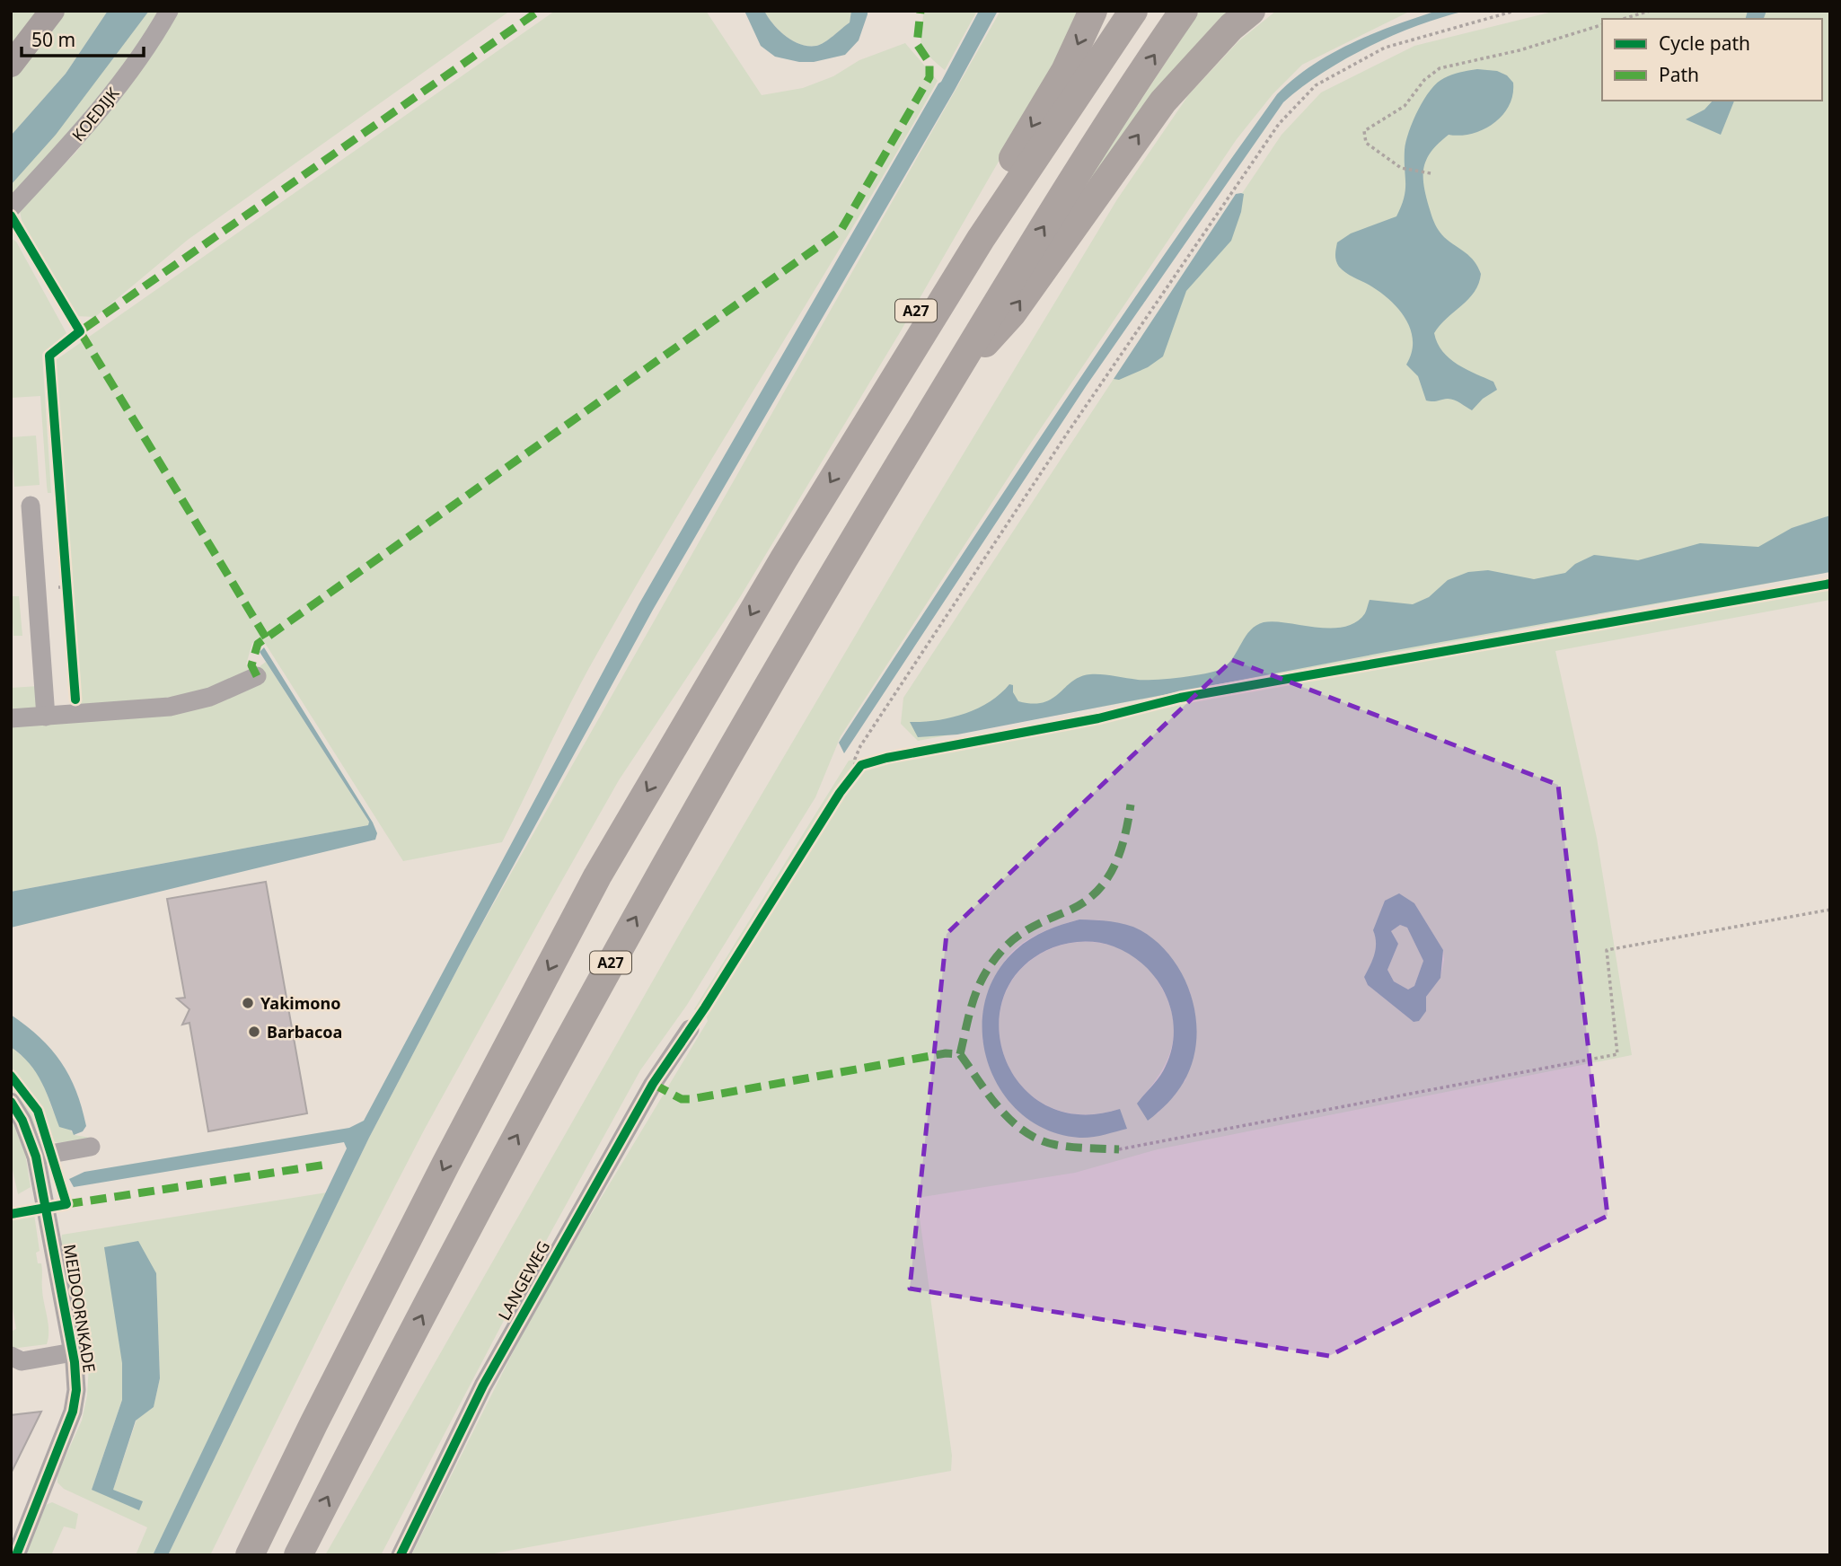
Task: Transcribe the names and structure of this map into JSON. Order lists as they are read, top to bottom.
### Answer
{
  "streets": {
    "highway": ["A27"],
    "street": ["KOEDIJK", "LANGEWEG", "MEIDOORNKADE"]
  },
  "places": ["Yakimono", "Barbacoa"],
  "legend": ["Cycle path", "Path"],
  "scale_bar": "50 m"
}
